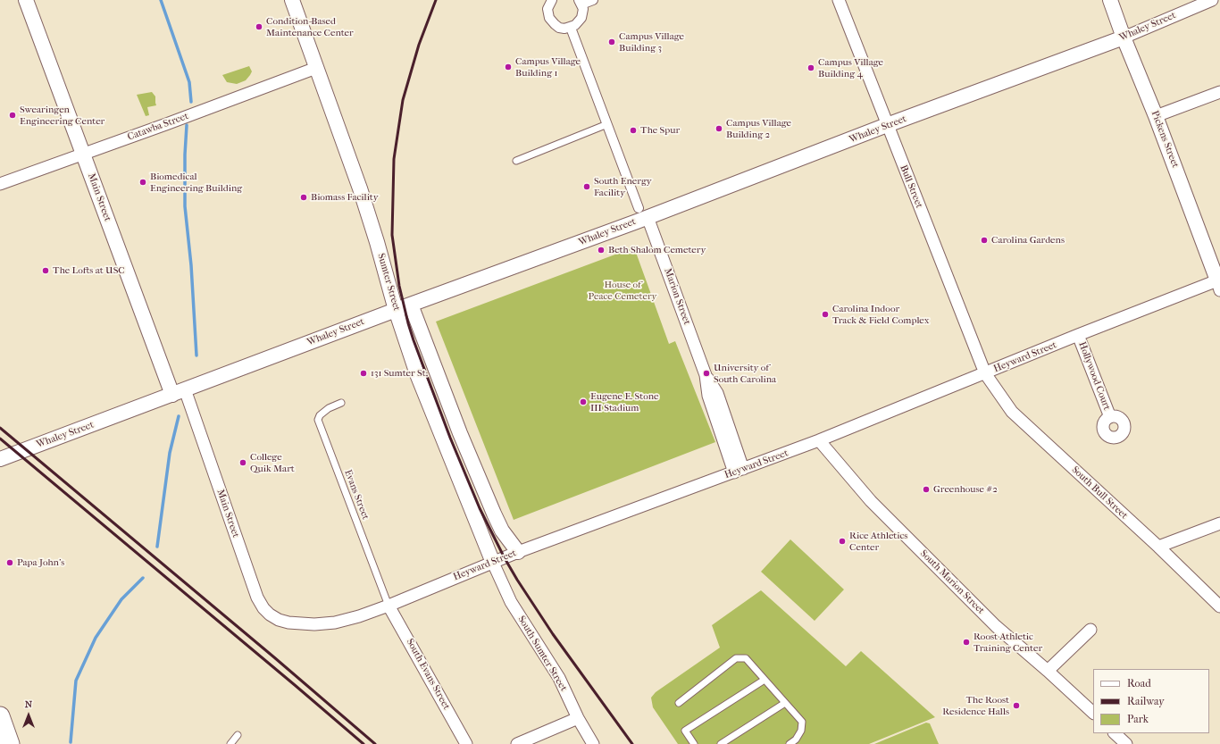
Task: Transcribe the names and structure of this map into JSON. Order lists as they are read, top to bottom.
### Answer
{
  "streets": {
    "street": [
      "Whaley Street",
      "Catawba Street",
      "Pickens Street",
      "Bull Street",
      "Main Street",
      "Sumter Street",
      "Marion Street",
      "Heyward Street",
      "Hollywood Court",
      "South Bull Street",
      "South Marion Street",
      "South Sumter Street",
      "South Evans Street"
    ],
    "lane": ["Evans Street"]
  },
  "crossings": [
    ["Whaley Street", "Pickens Street"],
    ["Whaley Street", "Bull Street"],
    ["Whaley Street", "Main Street"],
    ["Whaley Street", "Sumter Street"],
    ["Whaley Street", "Marion Street"],
    ["Catawba Street", "Main Street"],
    ["Catawba Street", "Sumter Street"],
    ["Pickens Street", "Heyward Street"],
    ["Bull Street", "Heyward Street"],
    ["Bull Street", "South Bull Street"],
    ["Main Street", "Heyward Street"],
    ["Sumter Street", "Heyward Street"],
    ["Sumter Street", "South Sumter Street"],
    ["Marion Street", "Heyward Street"],
    ["Heyward Street", "Hollywood Court"],
    ["Heyward Street", "South Bull Street"],
    ["Heyward Street", "Evans Street"],
    ["Heyward Street", "South Marion Street"],
    ["Heyward Street", "South Sumter Street"],
    ["Heyward Street", "South Evans Street"],
    ["Evans Street", "South Evans Street"]
  ],
  "parks": ["House of Peace Cemetery"],
  "places": [
    "Condition-Based Maintenance Center",
    "Campus Village Building 3",
    "Campus Village Building 1",
    "Campus Village Building 4",
    "Swearingen Engineering Center",
    "Campus Village Building 2",
    "The Spur",
    "Biomedical Engineering Building",
    "South Energy Facility",
    "Biomass Facility",
    "Carolina Gardens",
    "Beth Shalom Cemetery",
    "The Lofts at USC",
    "Carolina Indoor Track & Field Complex",
    "131 Sumter St.",
    "University of South Carolina",
    "Eugene E. Stone III Stadium",
    "College Quik Mart",
    "Greenhouse #2",
    "Rice Athletics Center",
    "Papa John's",
    "Roost Athletic Training Center",
    "The Roost Residence Halls"
  ],
  "legend": ["Road", "Railway", "Park"],
  "north": "top"
}
